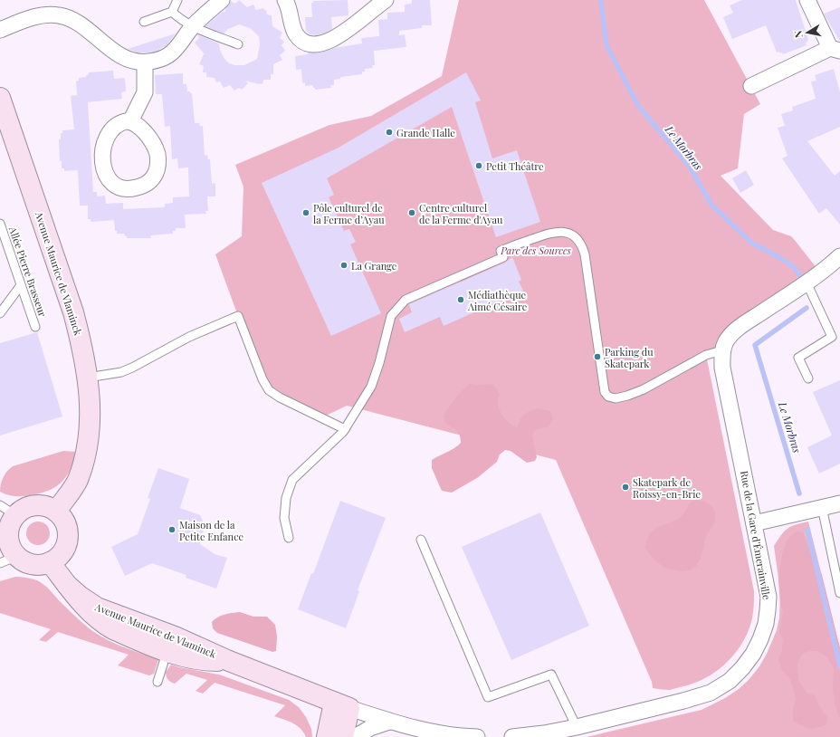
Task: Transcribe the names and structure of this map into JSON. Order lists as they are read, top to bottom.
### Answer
{
  "streets": {
    "street": ["Avenue Maurice de Vlaminck", "Rue de la Gare d'Émerainville"],
    "lane": ["Allée Pierre Brasseur"]
  },
  "water": ["Le Morbras"],
  "parks": ["Parc des Sources"],
  "places": [
    "Grande Halle",
    "Petit Théâtre",
    "Pôle culturel de la Ferme d’Ayau",
    "Centre culturel de la Ferme d'Ayau",
    "La Grange",
    "Médiathèque Aimé Césaire",
    "Parking du Skatepark",
    "Skatepark de Roissy-en-Brie",
    "Maison de la Petite Enfance"
  ],
  "north": "left"
}
